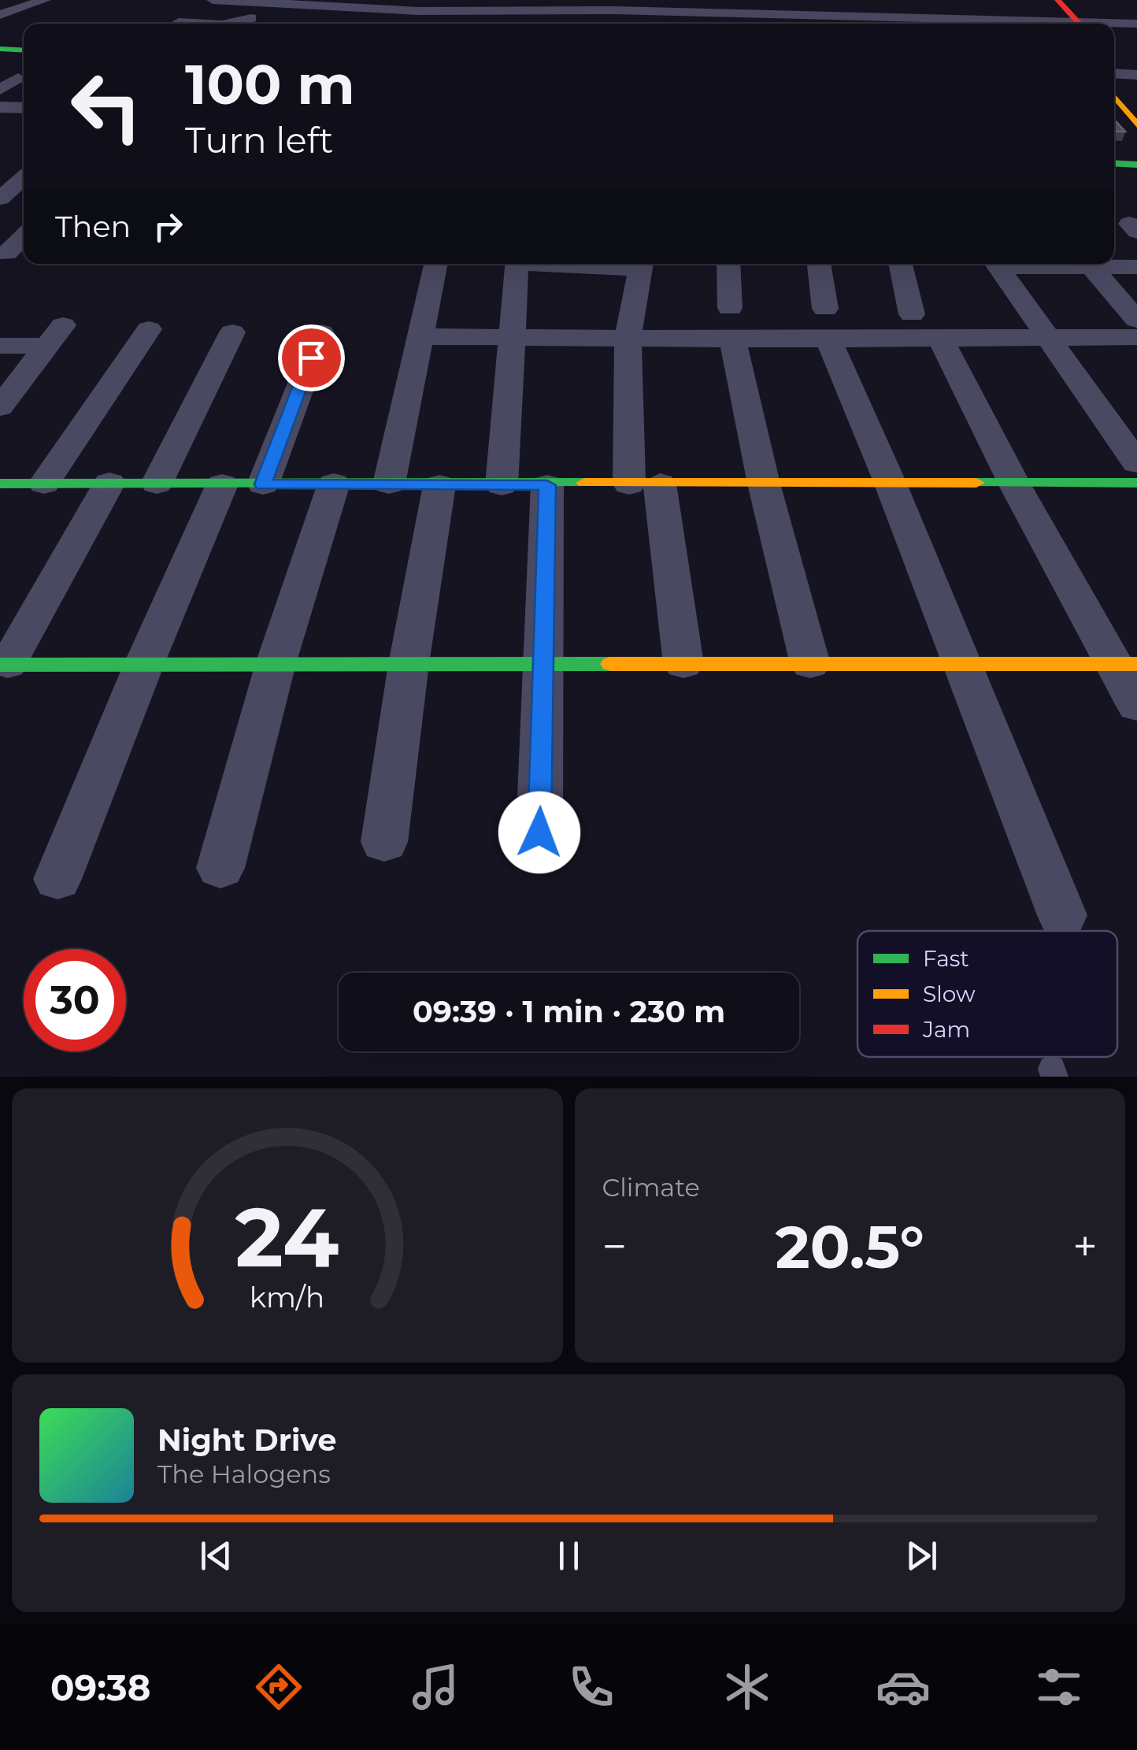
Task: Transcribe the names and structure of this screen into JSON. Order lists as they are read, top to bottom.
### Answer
{
  "legend": ["Fast", "Slow", "Jam"],
  "page": {
    "turn": ["100 m", "Turn left"],
    "then": "Then",
    "limit": "30",
    "trip": "09:39 · 1 min · 230 m",
    "tile": "Climate",
    "heat": ["−", "20.5°", "+"],
    "song": ["Night Drive", "The Halogens"],
    "tabs": "09:38",
    "gauge": ["24", "km/h"]
  }
}
